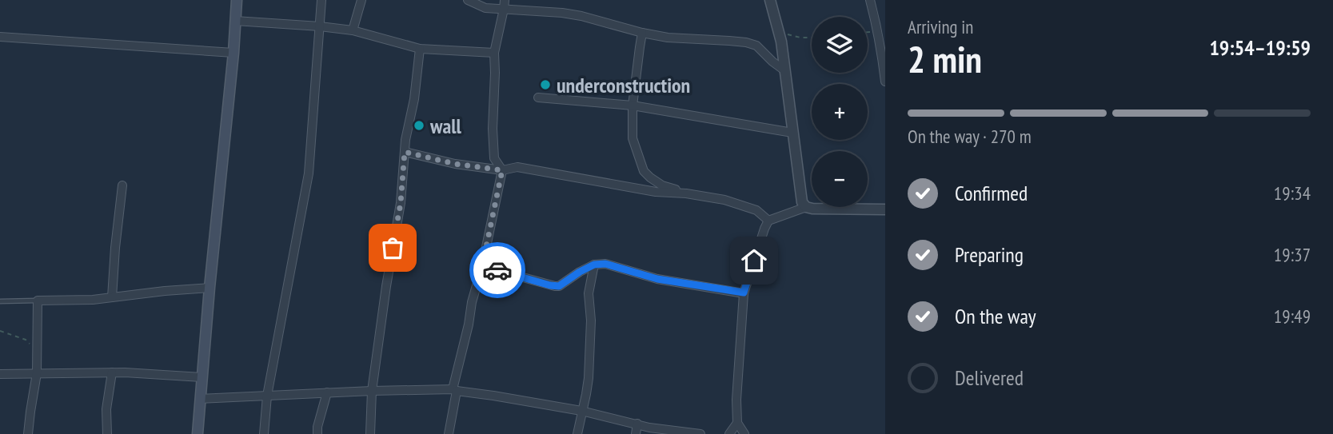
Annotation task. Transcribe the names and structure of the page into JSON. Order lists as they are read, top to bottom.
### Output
{
  "places": ["underconstruction", "wall"],
  "page": {
    "heading": ["2 min", "Arriving in", "19:54–19:59"],
    "map_buttons": ["+", "−"],
    "bar": "On the way · 270 m",
    "list": [
      ["Confirmed", "19:34"],
      ["Preparing", "19:37"],
      ["On the way", "19:49"],
      "Delivered"
    ]
  }
}
